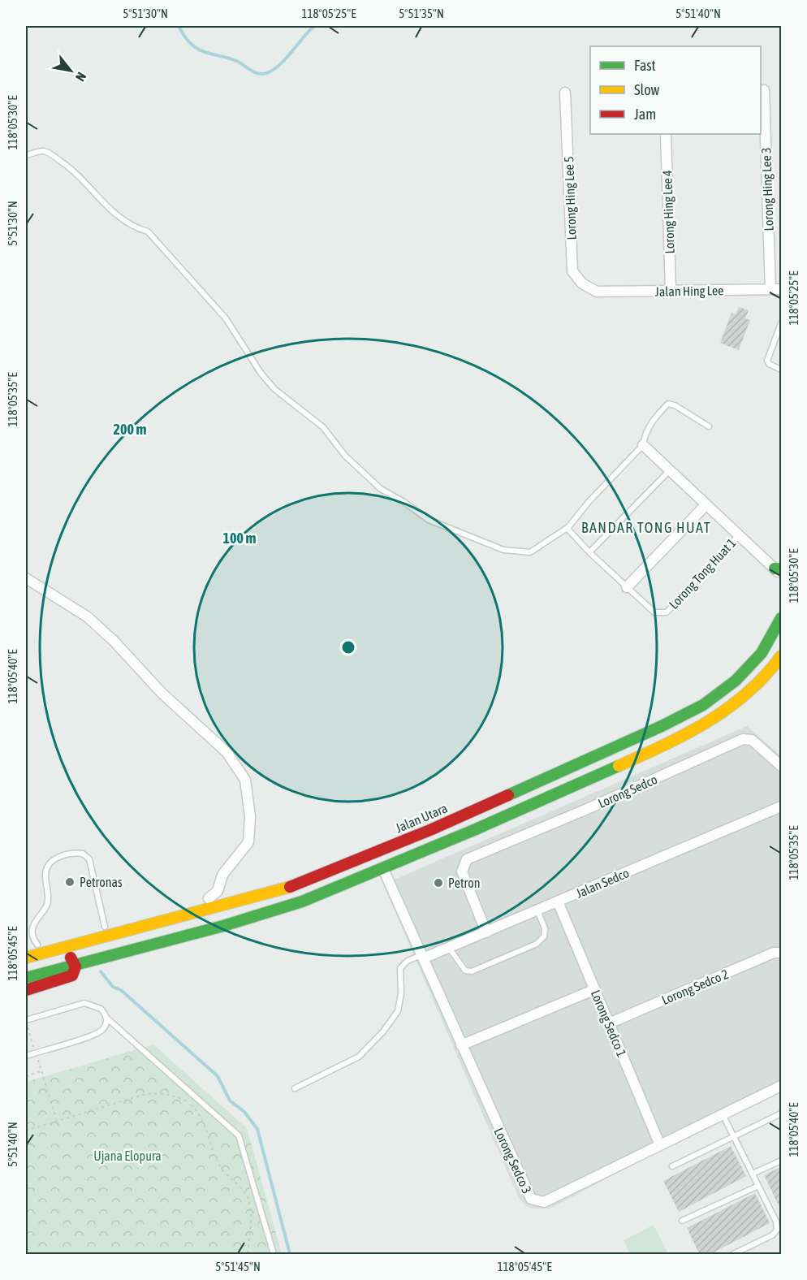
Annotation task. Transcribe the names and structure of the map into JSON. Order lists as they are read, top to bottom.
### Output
{
  "streets": {
    "highway": ["Jalan Utara"],
    "street": [
      "Lorong Hing Lee 3",
      "Lorong Hing Lee 5",
      "Lorong Hing Lee 4",
      "Jalan Hing Lee",
      "Lorong Sedco",
      "Jalan Sedco",
      "Lorong Sedco 2",
      "Lorong Sedco 1",
      "Lorong Sedco 3"
    ],
    "lane": ["Lorong Tong Huat 1"]
  },
  "crossings": [
    ["Lorong Hing Lee 3", "Jalan Hing Lee"],
    ["Lorong Hing Lee 5", "Jalan Hing Lee"],
    ["Lorong Hing Lee 4", "Jalan Hing Lee"],
    ["Lorong Sedco", "Jalan Sedco"],
    ["Jalan Sedco", "Lorong Sedco 1"],
    ["Jalan Sedco", "Lorong Sedco 3"],
    ["Lorong Sedco 2", "Lorong Sedco 1"],
    ["Lorong Sedco 1", "Lorong Sedco 3"]
  ],
  "districts": ["BANDAR TONG HUAT"],
  "parks": ["Ujana Elopura"],
  "places": ["Petronas", "Petron"],
  "legend": ["Fast", "Slow", "Jam"],
  "north": "bottom right",
  "coordinates": [
    "5°51'30\"N",
    "118°05'25\"E",
    "5°51'35\"N",
    "5°51'40\"N",
    "118°05'30\"E",
    "118°05'35\"E",
    "118°05'40\"E",
    "118°05'45\"E",
    "5°51'45\"N"
  ],
  "rings": ["200 m", "100 m"]
}
